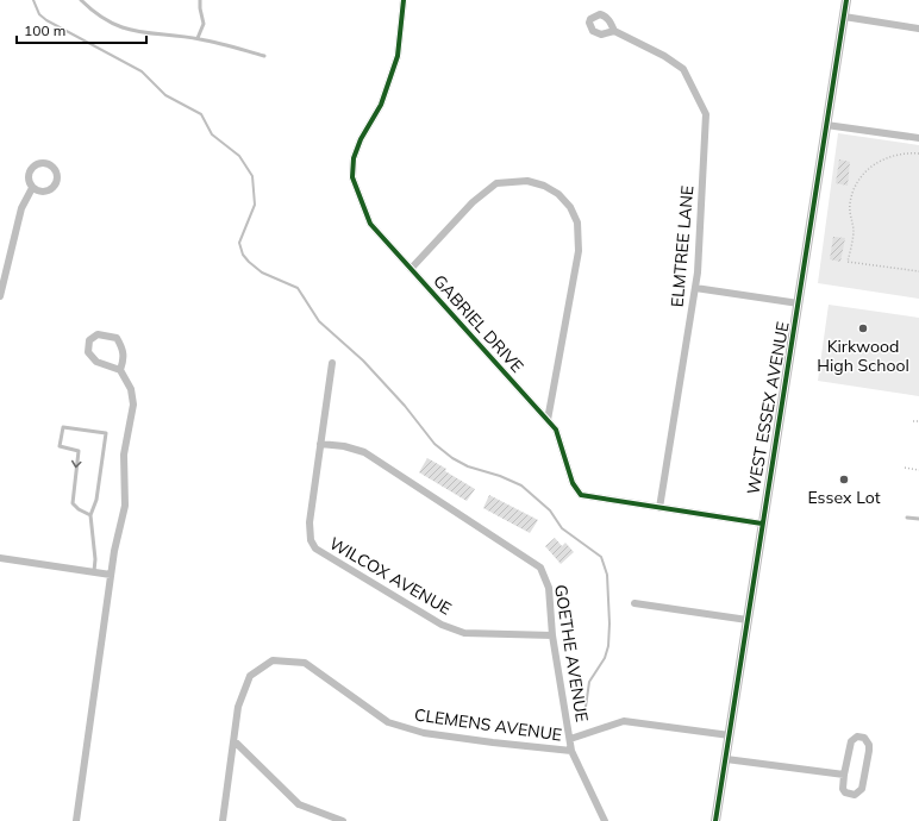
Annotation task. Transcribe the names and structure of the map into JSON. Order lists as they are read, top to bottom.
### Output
{
  "streets": {
    "street": [
      "ELMTREE LANE",
      "GABRIEL DRIVE",
      "WEST ESSEX AVENUE",
      "WILCOX AVENUE",
      "GOETHE AVENUE",
      "CLEMENS AVENUE"
    ]
  },
  "crossings": [
    ["ELMTREE LANE", "GABRIEL DRIVE"],
    ["GABRIEL DRIVE", "WEST ESSEX AVENUE"],
    ["WEST ESSEX AVENUE", "CLEMENS AVENUE"],
    ["WILCOX AVENUE", "GOETHE AVENUE"],
    ["GOETHE AVENUE", "CLEMENS AVENUE"]
  ],
  "places": ["Kirkwood High School", "Essex Lot"],
  "scale_bar": "100 m"
}
